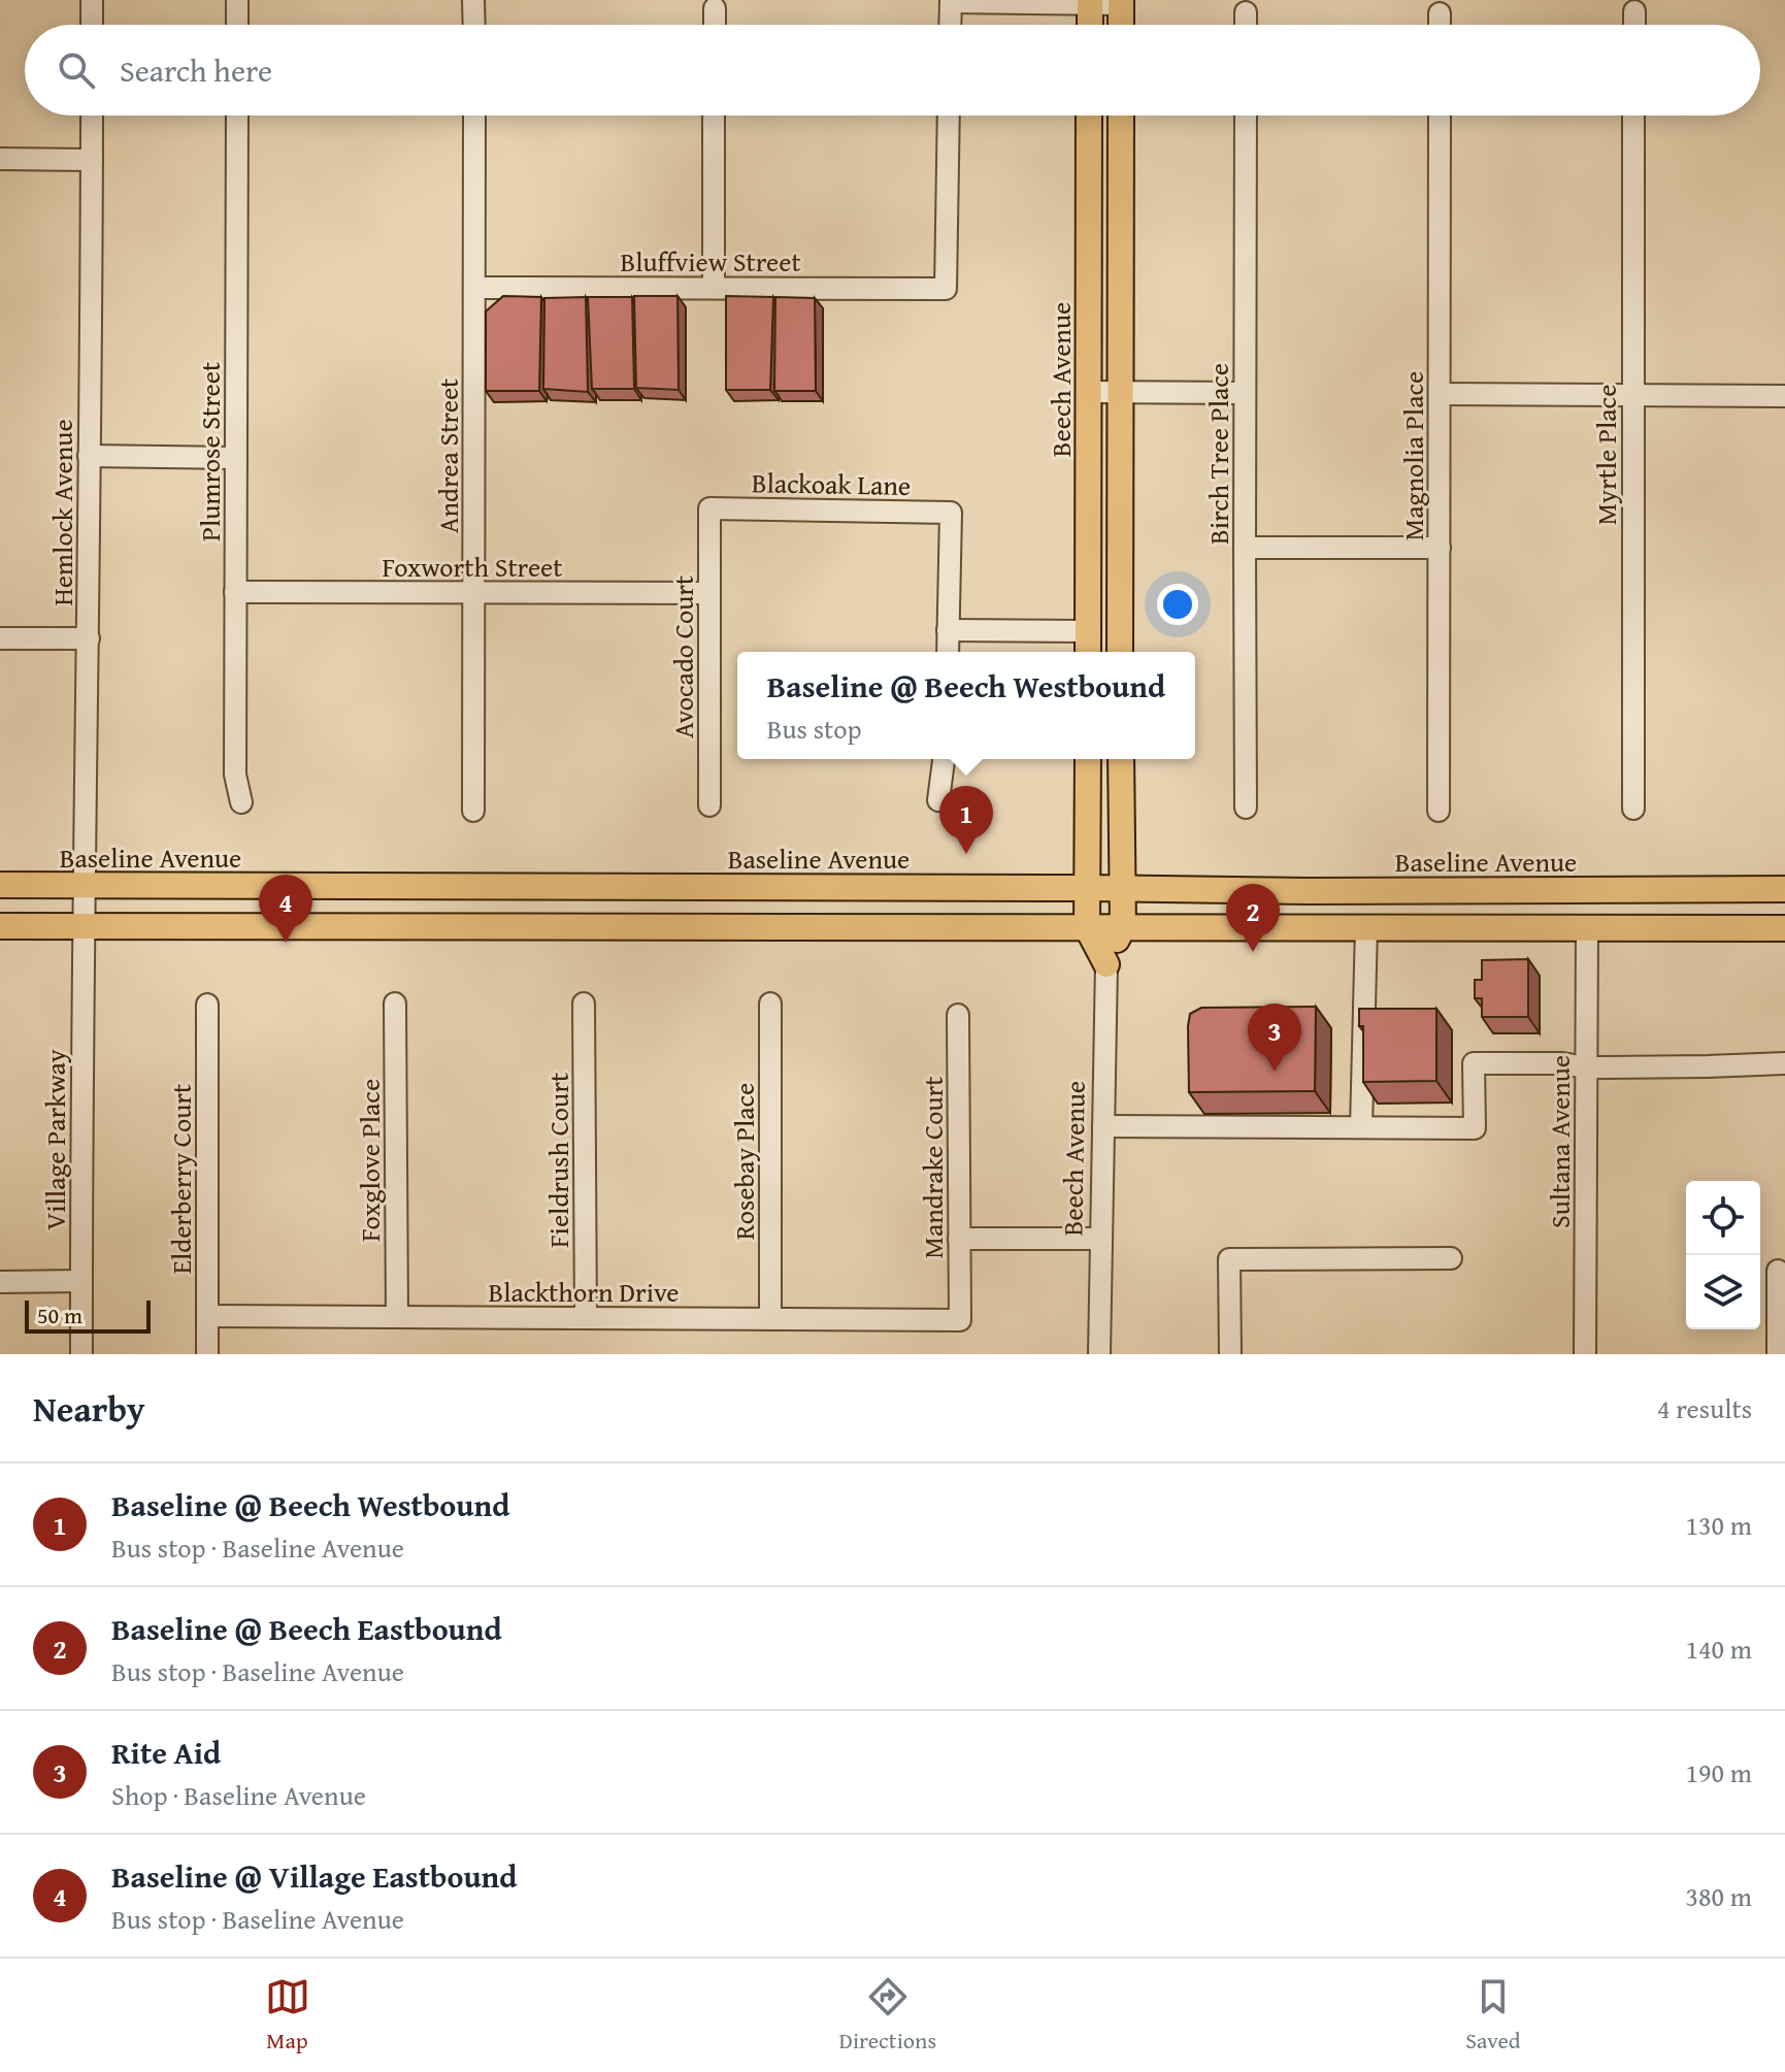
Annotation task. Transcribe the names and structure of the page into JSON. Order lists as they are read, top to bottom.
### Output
{
  "streets": {
    "main road": ["Beech Avenue", "Baseline Avenue"],
    "street": [
      "Bluffview Street",
      "Plumrose Street",
      "Birch Tree Place",
      "Myrtle Place",
      "Andrea Street",
      "Magnolia Place",
      "Blackoak Lane",
      "Hemlock Avenue",
      "Foxworth Street",
      "Avocado Court",
      "Village Parkway",
      "Sultana Avenue",
      "Foxglove Place",
      "Fieldrush Court",
      "Rosebay Place",
      "Mandrake Court",
      "Elderberry Court",
      "Blackthorn Drive"
    ]
  },
  "crossings": [
    ["Bluffview Street", "Andrea Street"],
    ["Beech Avenue", "Baseline Avenue"],
    ["Plumrose Street", "Foxworth Street"],
    ["Andrea Street", "Foxworth Street"],
    ["Blackoak Lane", "Avocado Court"],
    ["Hemlock Avenue", "Baseline Avenue"],
    ["Hemlock Avenue", "Village Parkway"],
    ["Foxworth Street", "Avocado Court"],
    ["Foxglove Place", "Blackthorn Drive"],
    ["Fieldrush Court", "Blackthorn Drive"],
    ["Rosebay Place", "Blackthorn Drive"],
    ["Mandrake Court", "Blackthorn Drive"],
    ["Elderberry Court", "Blackthorn Drive"]
  ],
  "scale_bar": "50 m",
  "page": {
    "search": "Search here",
    "popup": ["Baseline @ Beech Westbound", "Bus stop"],
    "pins": [
      "1",
      "4",
      "2",
      "3"
    ],
    "scale": "50 m",
    "heading": ["Nearby", "4 results"],
    "list": [
      {
        "mark": "1",
        "name": "Baseline @ Beech Westbound",
        "note": "Bus stop · Baseline Avenue",
        "value": "130 m"
      },
      {
        "mark": "2",
        "name": "Baseline @ Beech Eastbound",
        "note": "Bus stop · Baseline Avenue",
        "value": "140 m"
      },
      {
        "mark": "3",
        "name": "Rite Aid",
        "note": "Shop · Baseline Avenue",
        "value": "190 m"
      },
      {
        "mark": "4",
        "name": "Baseline @ Village Eastbound",
        "note": "Bus stop · Baseline Avenue",
        "value": "380 m"
      }
    ],
    "nav": ["Map", "Directions", "Saved"]
  }
}
